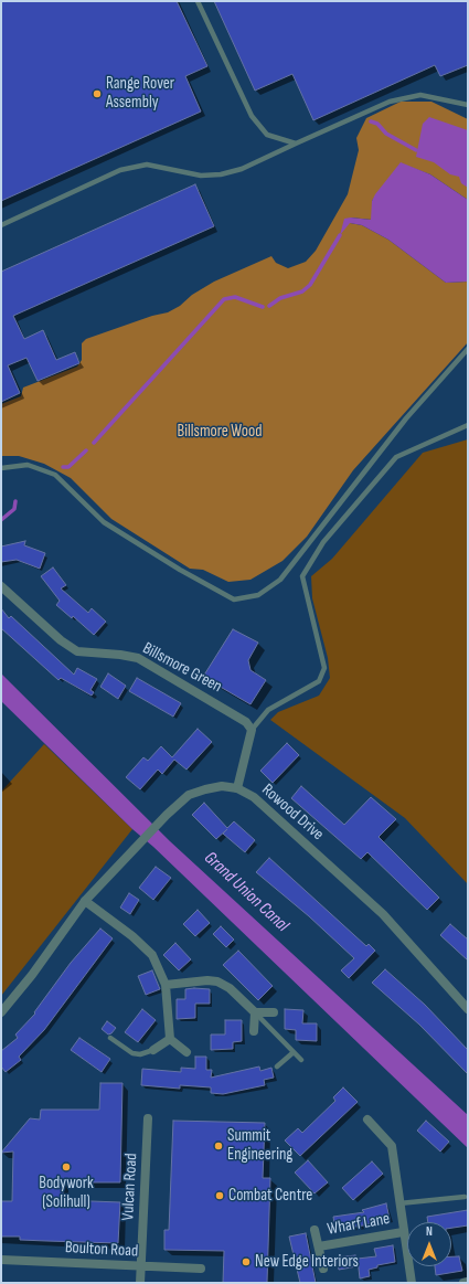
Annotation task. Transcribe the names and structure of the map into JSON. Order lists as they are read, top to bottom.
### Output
{
  "streets": {
    "street": [
      "Billsmore Green",
      "Rowood Drive",
      "Vulcan Road",
      "Wharf Lane",
      "Boulton Road"
    ]
  },
  "crossings": [
    ["Vulcan Road", "Boulton Road"]
  ],
  "water": ["Grand Union Canal"],
  "parks": ["Billsmore Wood"],
  "places": [
    "Range Rover Assembly",
    "Summit Engineering",
    "Bodywork (Solihull)",
    "Combat Centre",
    "New Edge Interiors"
  ],
  "north": "top"
}
